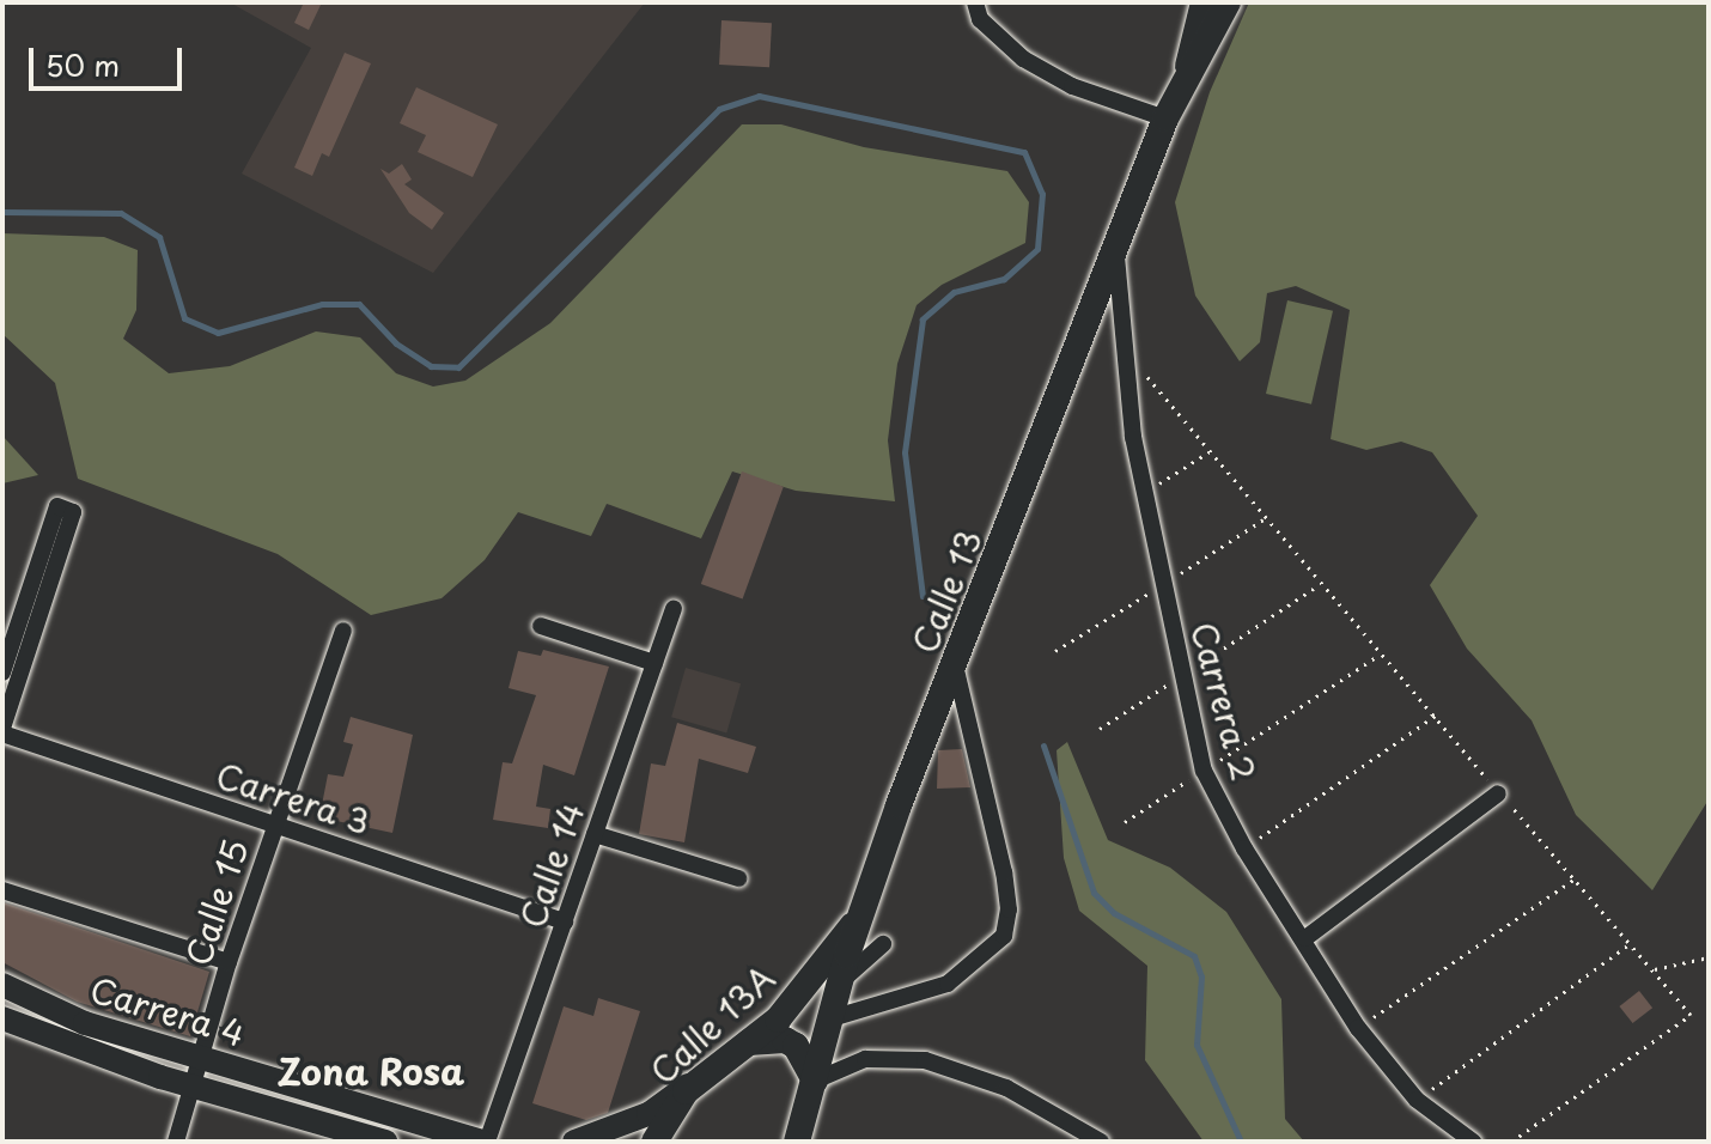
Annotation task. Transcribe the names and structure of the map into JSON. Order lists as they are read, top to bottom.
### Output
{
  "streets": {
    "main road": ["Calle 13", "Carrera 4", "Calle 13A"],
    "street": [
      "Carrera 2",
      "Carrera 3",
      "Calle 14",
      "Calle 15"
    ]
  },
  "crossings": [
    ["Calle 13", "Carrera 2"],
    ["Calle 13", "Calle 13A"],
    ["Carrera 3", "Calle 14"],
    ["Carrera 3", "Calle 15"],
    ["Calle 14", "Carrera 4"],
    ["Calle 15", "Carrera 4"]
  ],
  "districts": ["Zona Rosa"],
  "scale_bar": "50 m"
}
